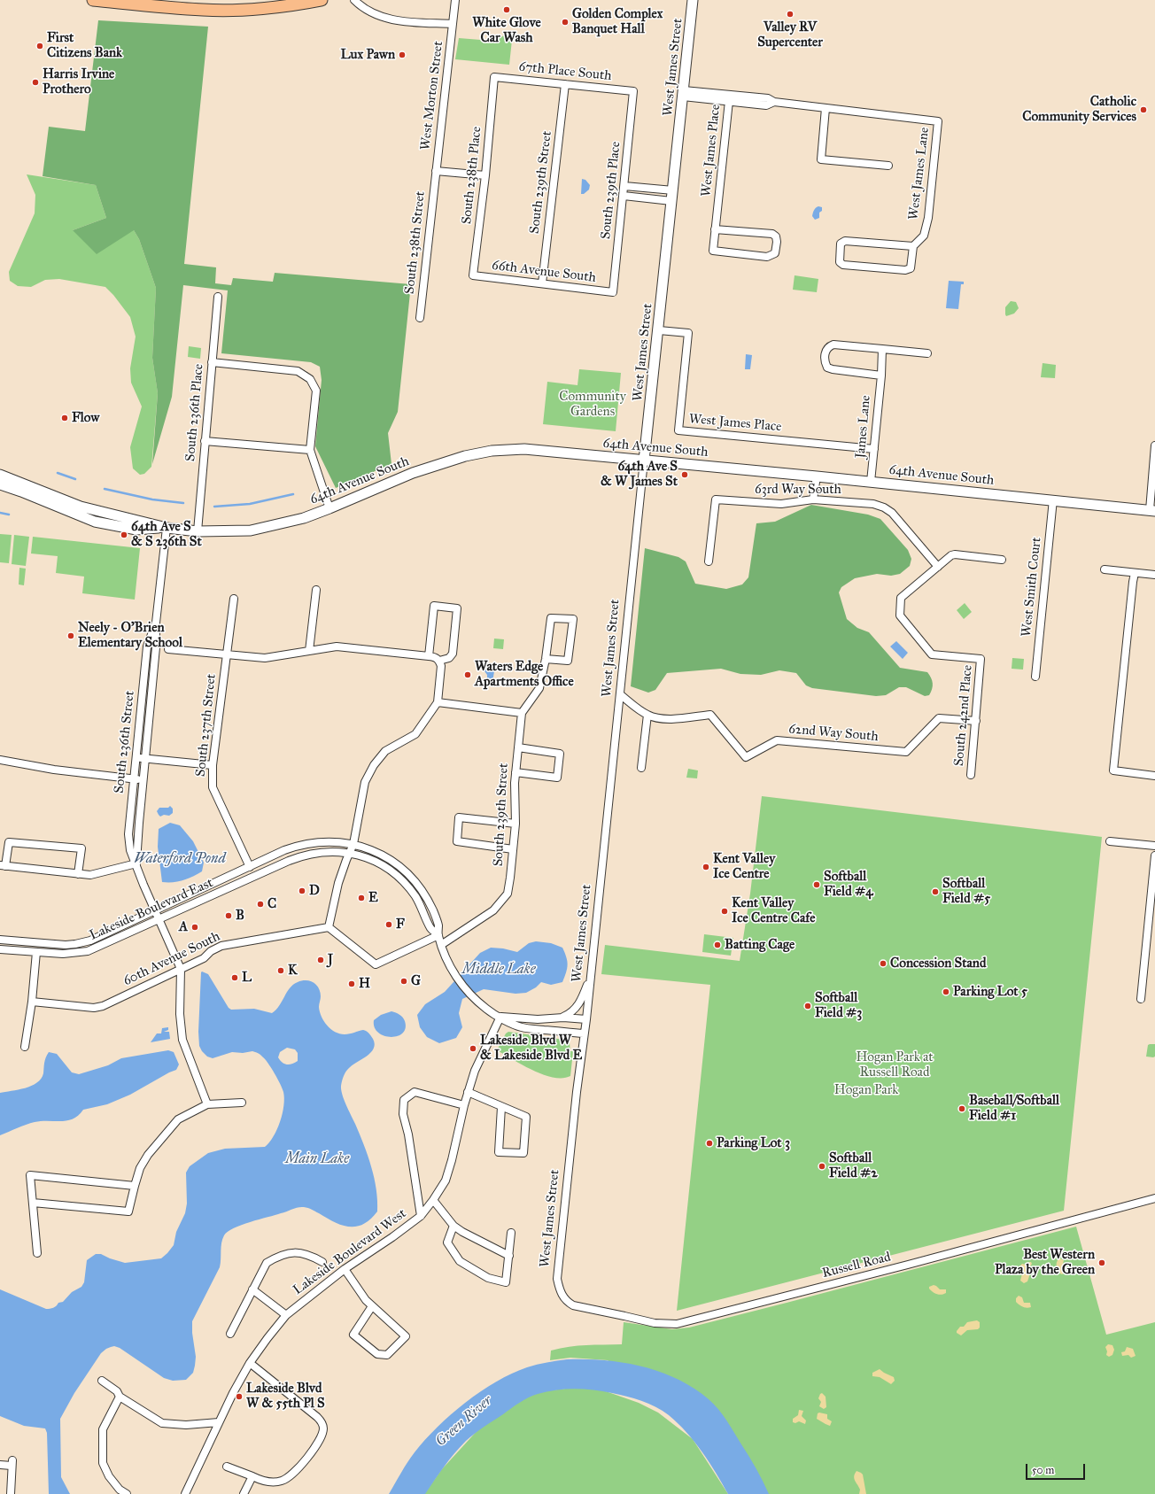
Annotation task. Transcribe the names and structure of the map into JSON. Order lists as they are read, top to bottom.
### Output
{
  "streets": {
    "street": [
      "West James Street",
      "67th Place South",
      "West Morton Street",
      "West James Place",
      "West James Lane",
      "South 238th Place",
      "South 239th Street",
      "South 239th Place",
      "South 238th Street",
      "66th Avenue South",
      "South 236th Place",
      "James Lane",
      "64th Avenue South",
      "63rd Way South",
      "West Smith Court",
      "South 242nd Place",
      "South 237th Street",
      "62nd Way South",
      "South 236th Street",
      "Lakeside Boulevard East",
      "60th Avenue South",
      "Lakeside Boulevard West",
      "Russell Road"
    ]
  },
  "crossings": [
    ["West James Street", "West James Place"],
    ["West James Street", "64th Avenue South"],
    ["West James Street", "62nd Way South"],
    ["West James Street", "Lakeside Boulevard East"],
    ["West James Street", "Russell Road"],
    ["67th Place South", "South 238th Place"],
    ["67th Place South", "South 239th Street"],
    ["67th Place South", "South 239th Place"],
    ["West Morton Street", "South 238th Street"],
    ["West James Place", "James Lane"],
    ["South 238th Place", "66th Avenue South"],
    ["South 239th Street", "66th Avenue South"],
    ["South 239th Street", "Lakeside Boulevard East"],
    ["South 239th Place", "66th Avenue South"],
    ["South 236th Place", "64th Avenue South"],
    ["James Lane", "64th Avenue South"],
    ["64th Avenue South", "West Smith Court"],
    ["64th Avenue South", "South 236th Street"],
    ["63rd Way South", "South 242nd Place"],
    ["South 242nd Place", "62nd Way South"],
    ["South 237th Street", "Lakeside Boulevard East"],
    ["South 236th Street", "Lakeside Boulevard East"],
    ["South 236th Street", "60th Avenue South"],
    ["Lakeside Boulevard East", "Lakeside Boulevard West"]
  ],
  "water": [
    "Waterford Pond",
    "Middle Lake",
    "Main Lake",
    "Green River"
  ],
  "parks": ["Community Gardens", "Hogan Park at Russell Road", "Hogan Park"],
  "places": [
    "White Glove Car Wash",
    "Valley RV Supercenter",
    "Golden Complex Banquet Hall",
    "First Citizens Bank",
    "Lux Pawn",
    "Harris Irvine Prothero",
    "Catholic Community Services",
    "Flow",
    "64th Ave S & W James St",
    "64th Ave S & S 236th St",
    "Neely - O'Brien Elementary School",
    "Waters Edge Apartments Office",
    "Kent Valley Ice Centre",
    "Softball Field #4",
    "D",
    "Softball Field #5",
    "E",
    "C",
    "Kent Valley Ice Centre Cafe",
    "B",
    "F",
    "A",
    "Batting Cage",
    "J",
    "Concession Stand",
    "K",
    "L",
    "G",
    "H",
    "Parking Lot 5",
    "Softball Field #3",
    "Lakeside Blvd W & Lakeside Blvd E",
    "Baseball/Softball Field #1",
    "Parking Lot 3",
    "Softball Field #2",
    "Best Western Plaza by the Green",
    "Lakeside Blvd W & 55th Pl S"
  ],
  "scale_bar": "50 m"
}
